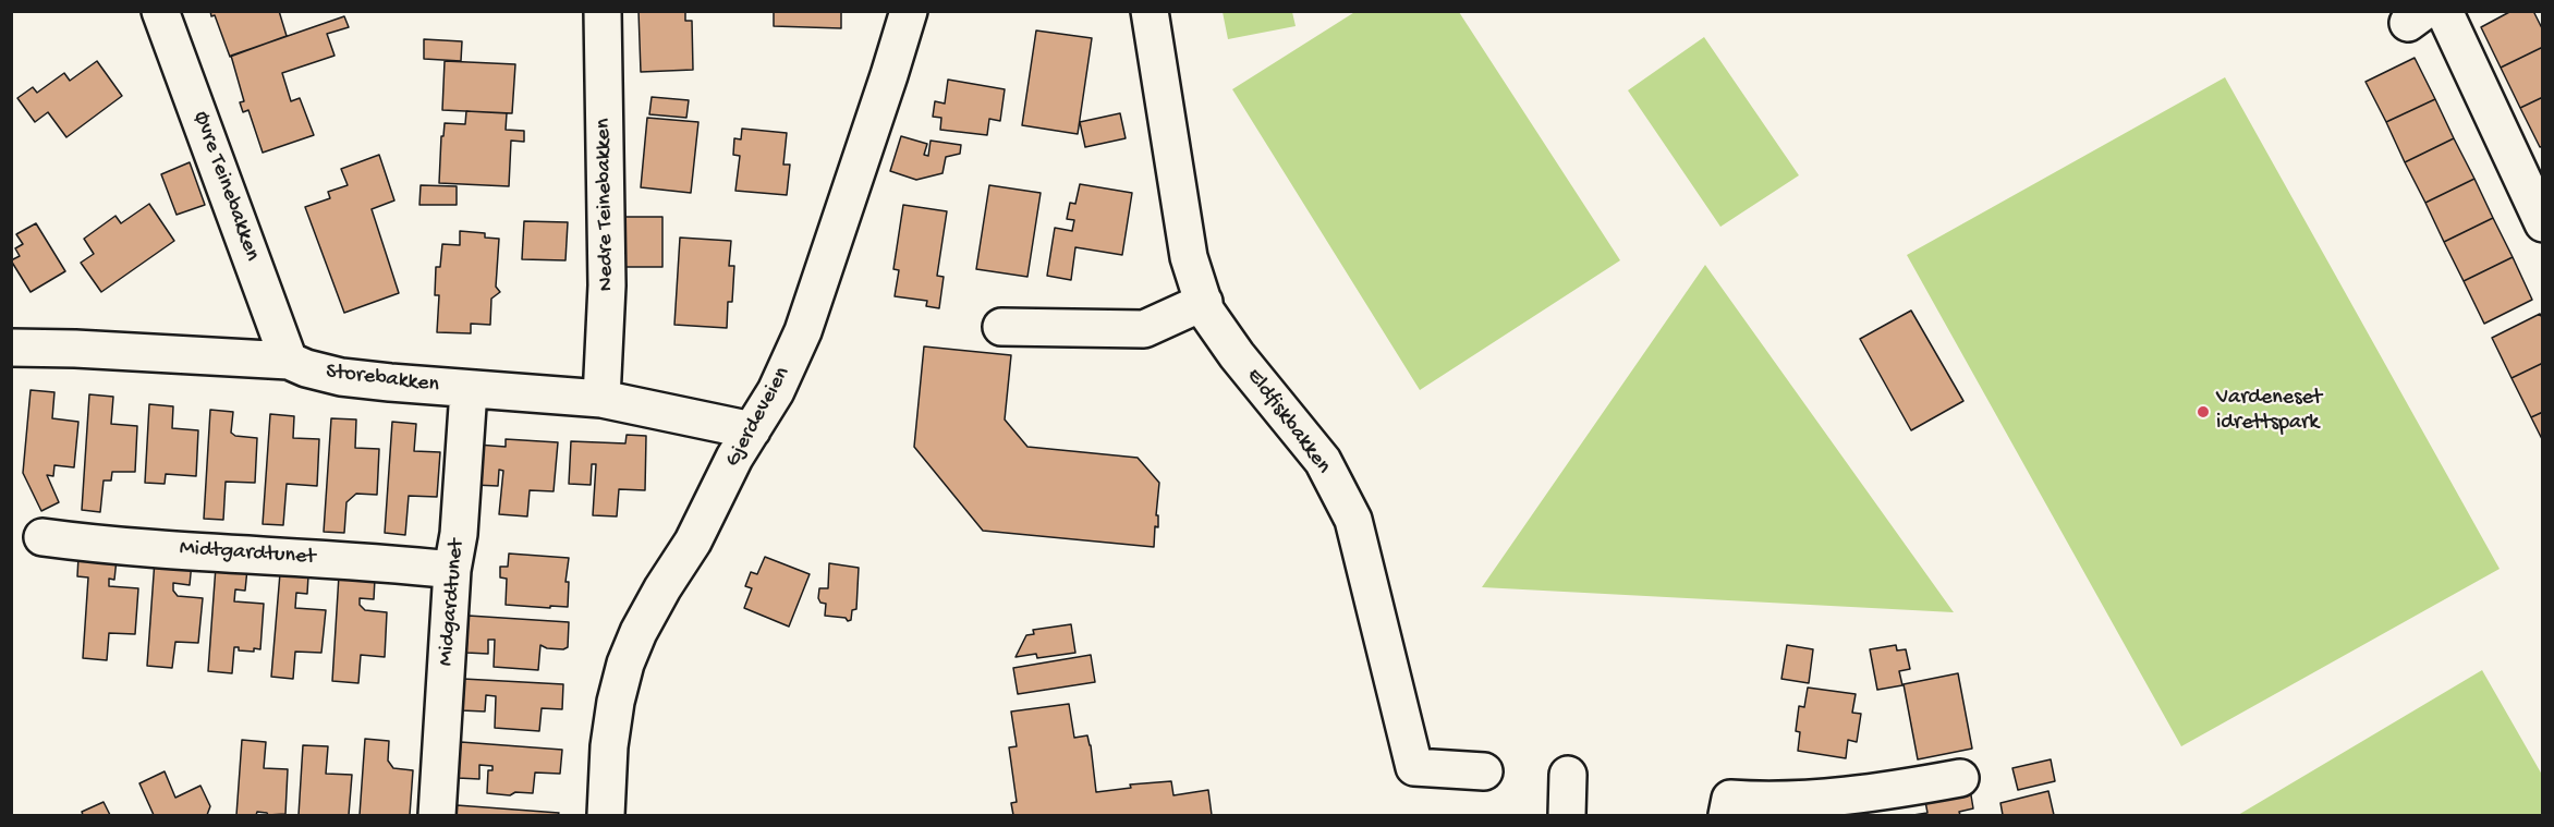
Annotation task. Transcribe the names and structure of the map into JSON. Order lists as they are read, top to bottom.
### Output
{
  "streets": {
    "street": [
      "Øvre Teinebakken",
      "Nedre Teinebakken",
      "Storebakken",
      "Gjerdeveien",
      "Eldfiskbakken",
      "Midtgardtunet",
      "Midgardtunet"
    ]
  },
  "crossings": [
    ["Øvre Teinebakken", "Storebakken"],
    ["Nedre Teinebakken", "Storebakken"],
    ["Storebakken", "Gjerdeveien"],
    ["Storebakken", "Midgardtunet"],
    ["Midtgardtunet", "Midgardtunet"]
  ],
  "places": ["Vardeneset idrettspark"]
}
